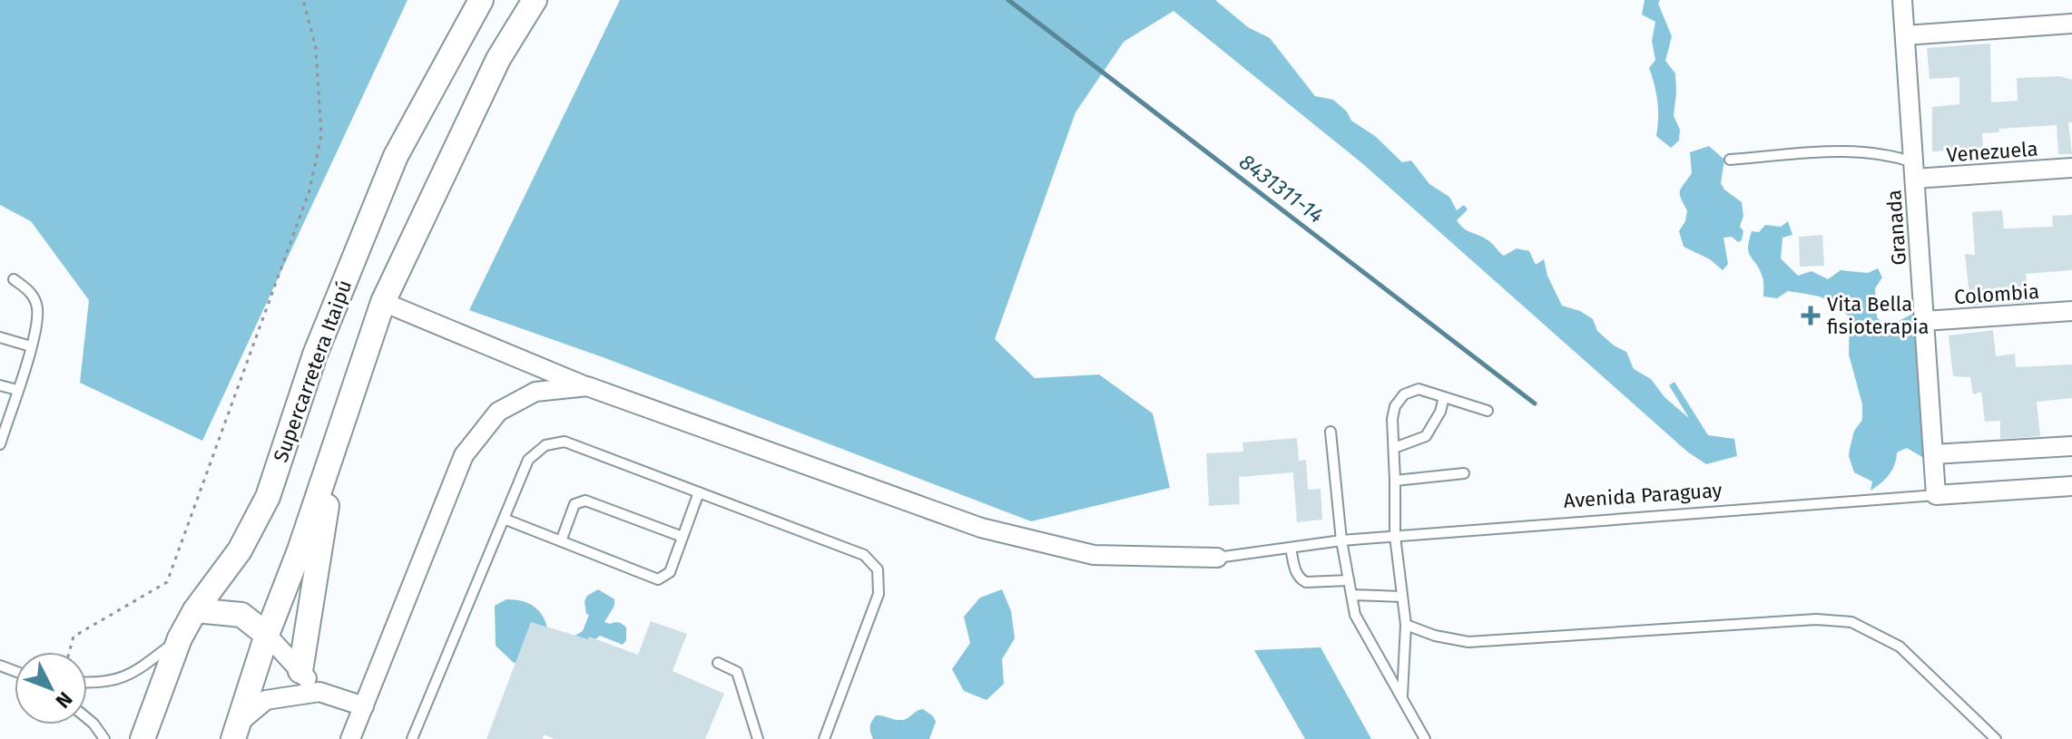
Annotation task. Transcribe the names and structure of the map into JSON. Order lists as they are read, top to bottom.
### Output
{
  "streets": {
    "street": [
      "Venezuela",
      "Granada",
      "Colombia",
      "Supercarretera Itaipú",
      "Avenida Paraguay"
    ]
  },
  "crossings": [
    ["Venezuela", "Granada"],
    ["Granada", "Colombia"],
    ["Granada", "Avenida Paraguay"]
  ],
  "water": ["8431311-14"],
  "places": {
    "health": ["Vita Bella fisioterapia"]
  },
  "north": "bottom right"
}
